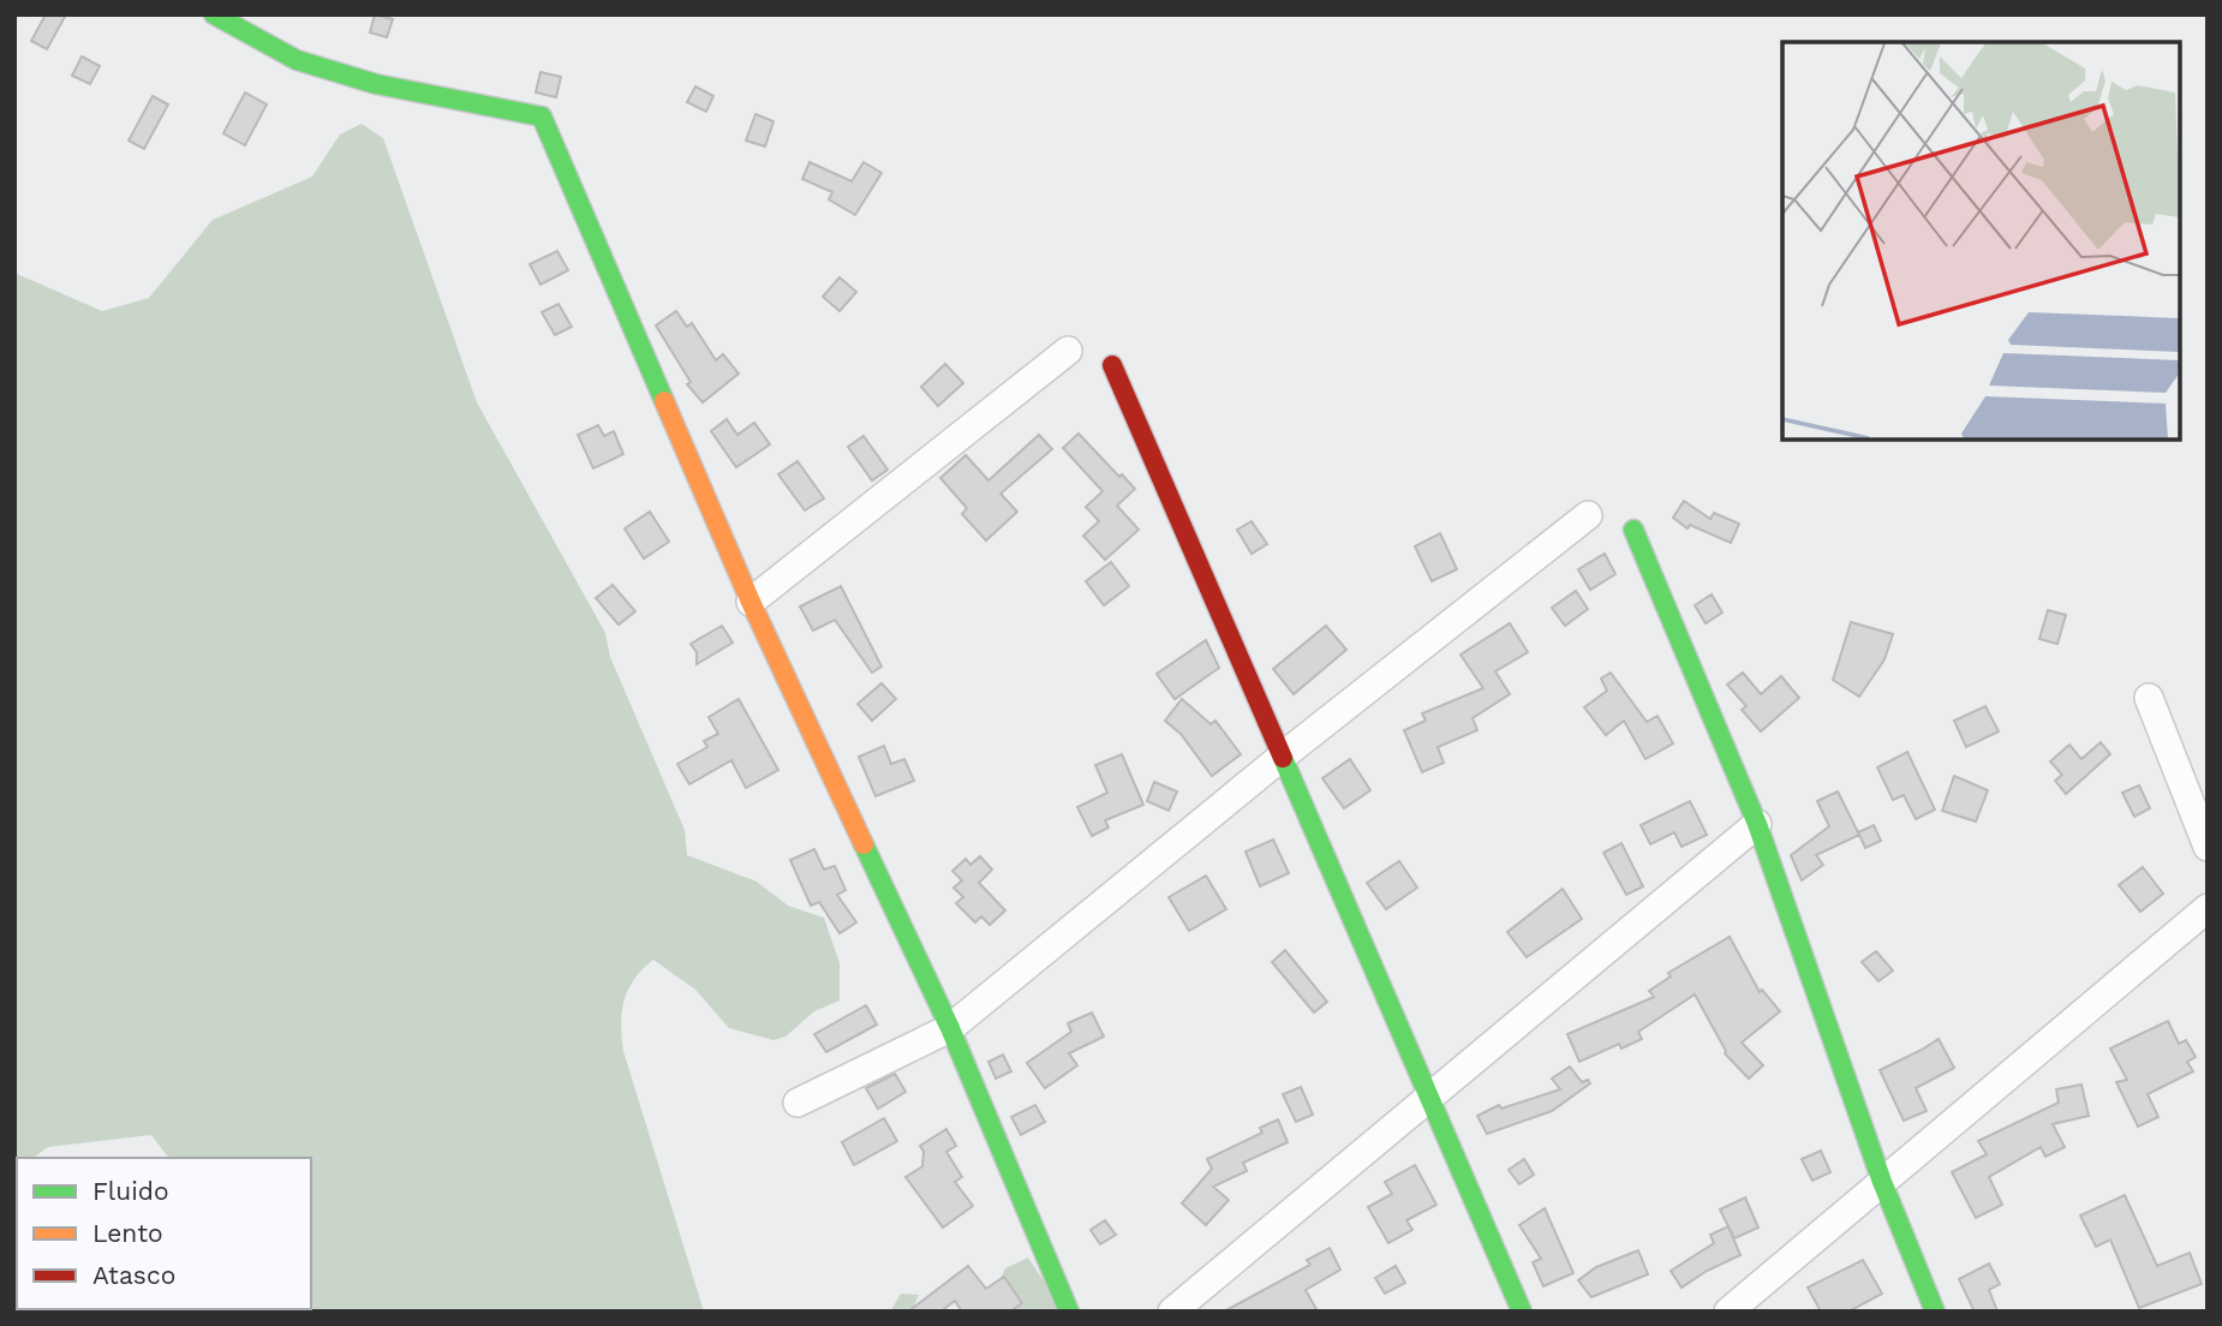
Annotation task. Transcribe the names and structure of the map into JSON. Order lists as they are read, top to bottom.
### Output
{
  "legend": ["Fluido", "Lento", "Atasco"]
}
